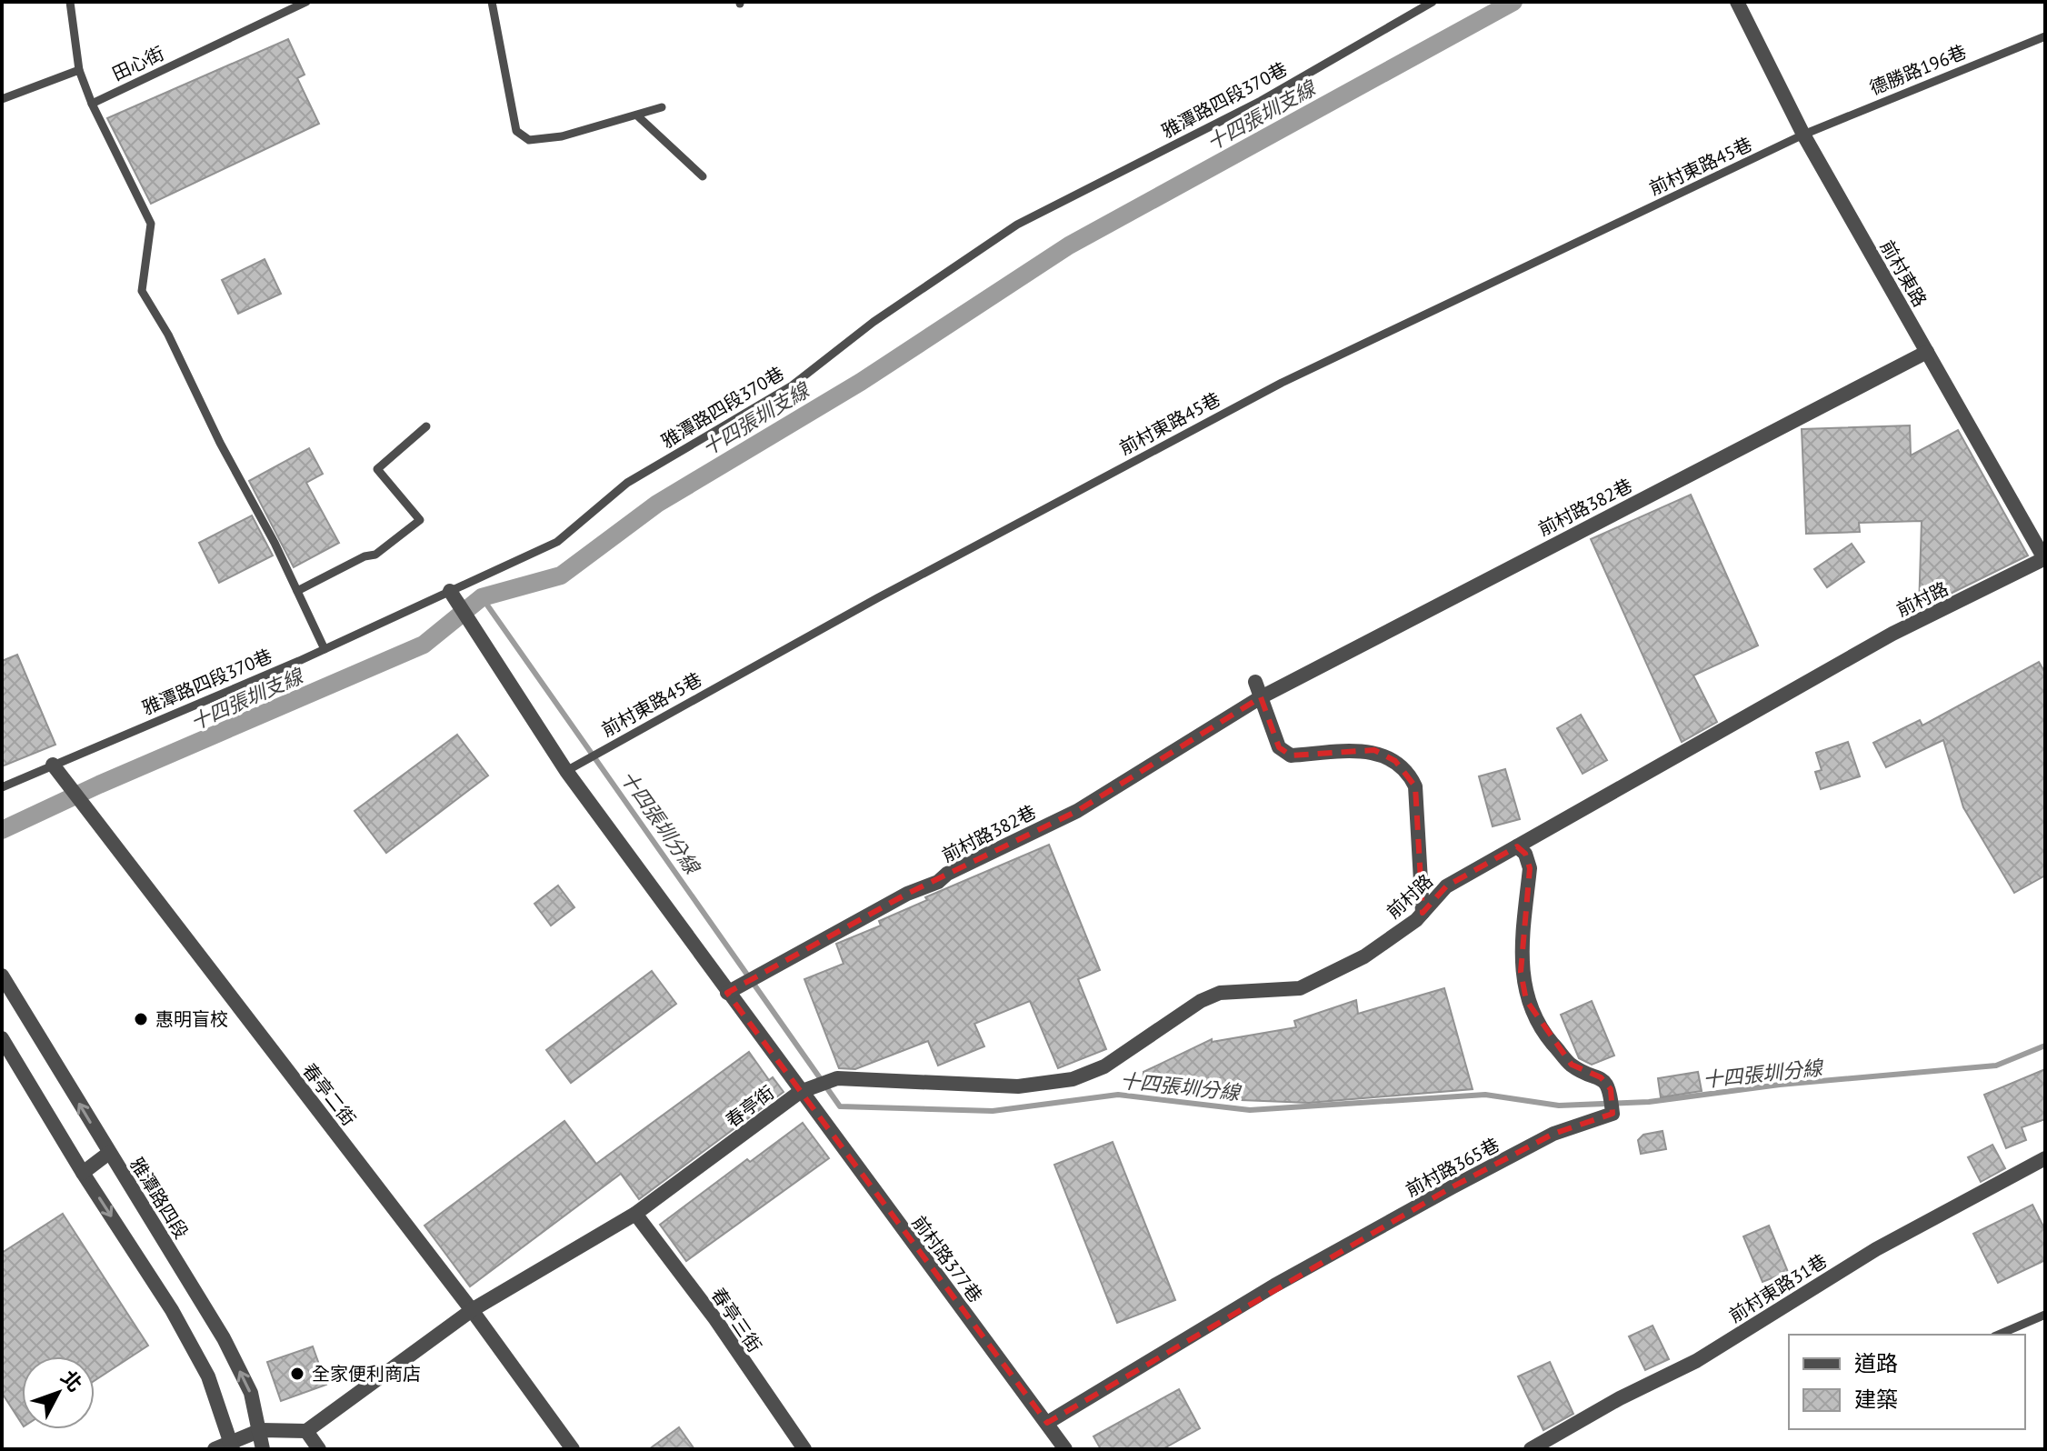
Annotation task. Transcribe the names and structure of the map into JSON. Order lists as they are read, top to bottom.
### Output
{
  "streets": {
    "street": [
      "前村東路",
      "前村路382巷",
      "前村路",
      "春亭二街",
      "春亭街",
      "前村路365巷",
      "雅潭路四段",
      "前村路377巷",
      "前村東路31巷",
      "春亭三街"
    ],
    "lane": [
      "田心街",
      "德勝路196巷",
      "雅潭路四段370巷",
      "前村東路45巷"
    ]
  },
  "crossings": [
    ["德勝路196巷", "前村東路45巷"],
    ["德勝路196巷", "前村東路"],
    ["雅潭路四段370巷", "春亭二街"],
    ["雅潭路四段370巷", "春亭街"],
    ["前村東路45巷", "前村東路"],
    ["前村東路45巷", "春亭街"],
    ["前村東路", "前村路382巷"],
    ["前村東路", "前村路"],
    ["前村路382巷", "春亭街"],
    ["前村路", "春亭街"],
    ["前村路", "前村路365巷"],
    ["前村路", "前村路377巷"],
    ["春亭二街", "春亭街"],
    ["春亭街", "前村路377巷"],
    ["春亭街", "春亭三街"],
    ["前村路365巷", "前村路377巷"]
  ],
  "water": ["十四張圳支線", "十四張圳分線"],
  "places": ["惠明盲校", "全家便利商店"],
  "legend": ["道路", "建築"],
  "north": "top right"
}
